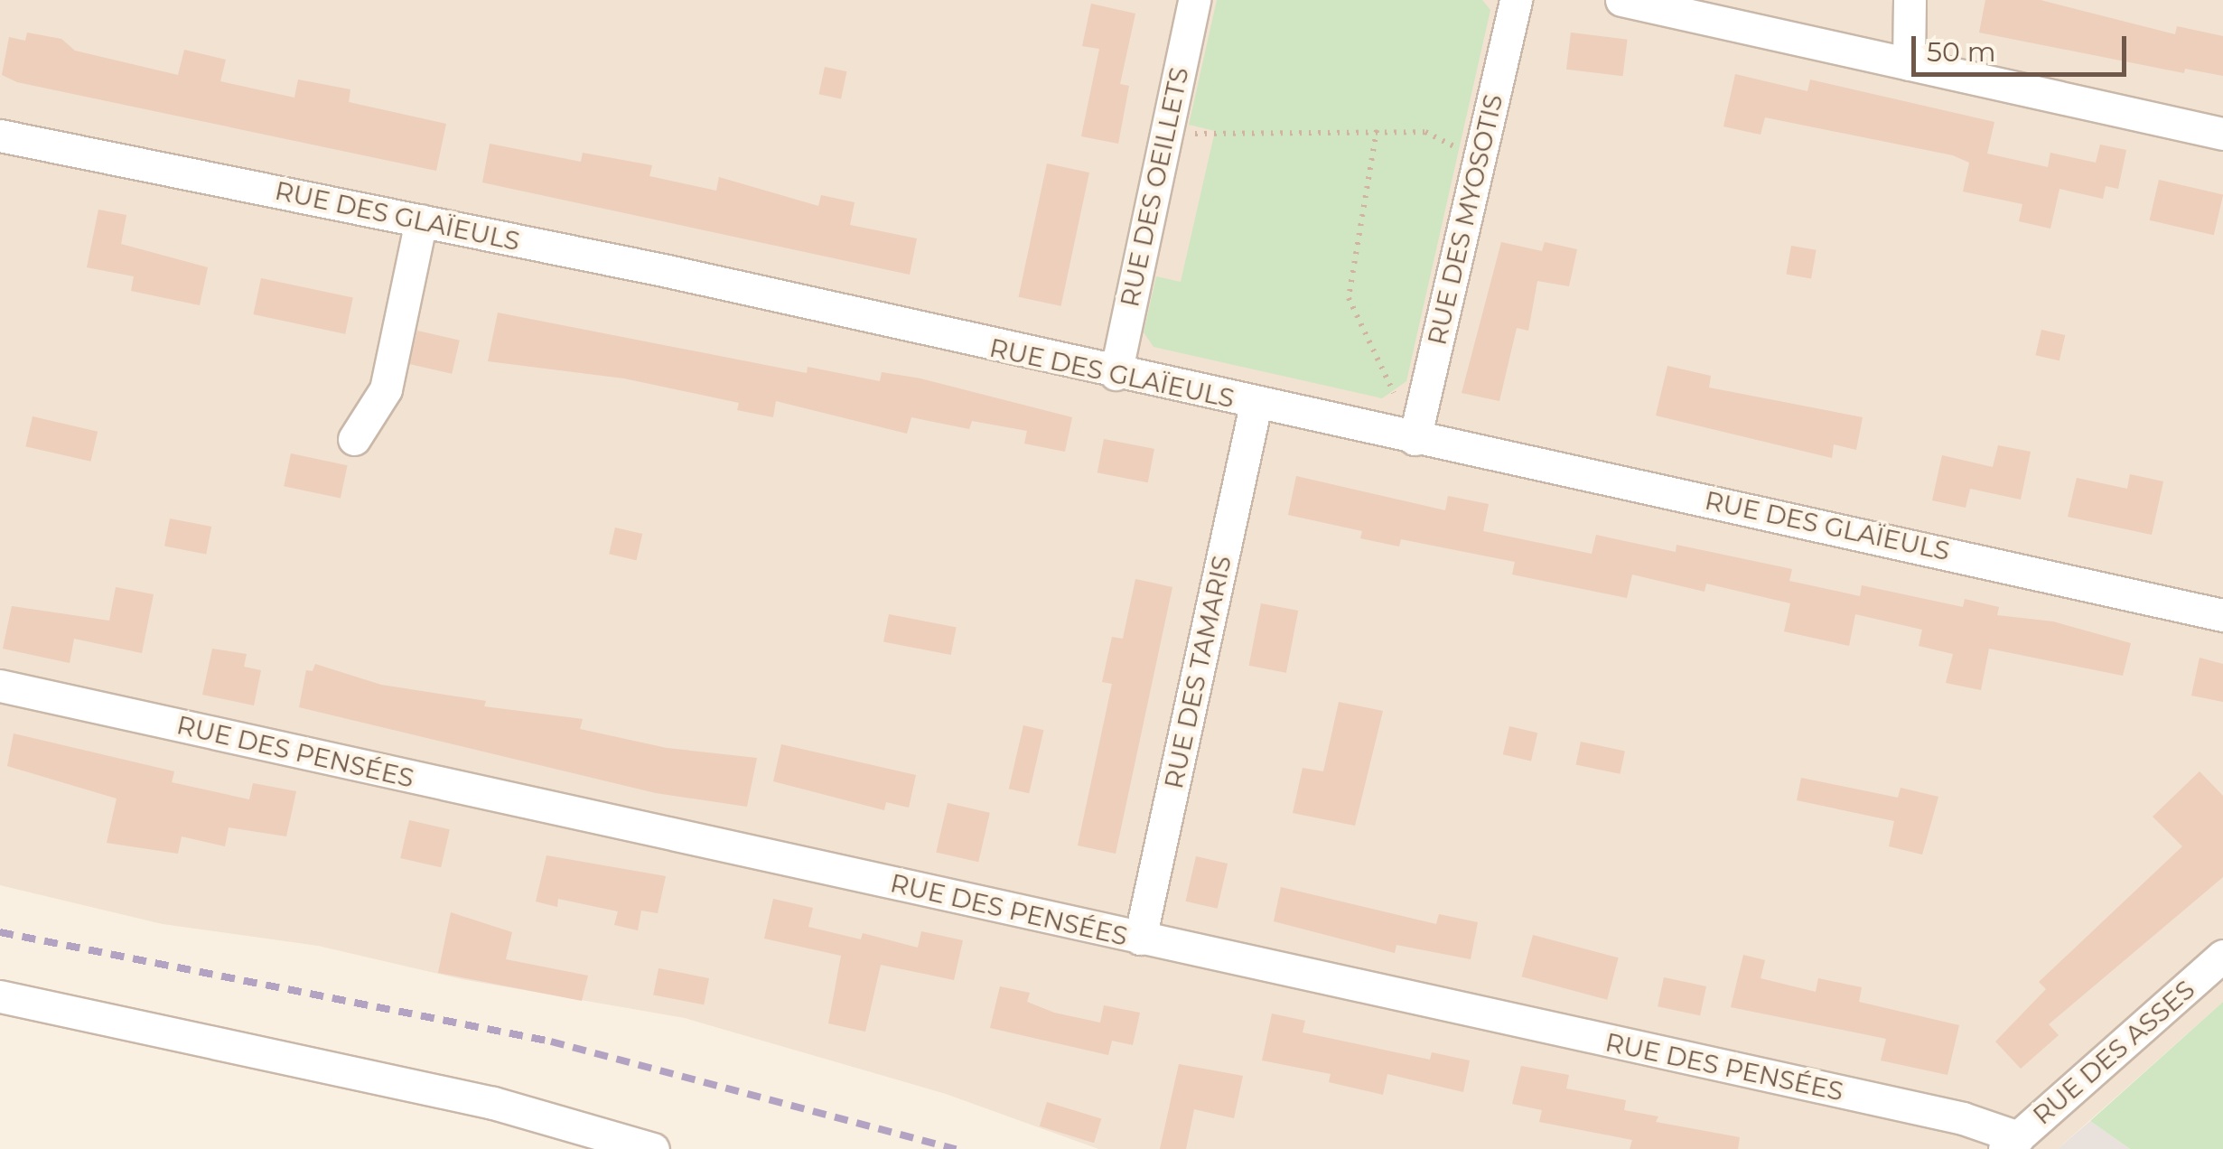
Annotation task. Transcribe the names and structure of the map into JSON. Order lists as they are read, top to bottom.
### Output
{
  "streets": {
    "street": [
      "RUE DES OEILLETS",
      "RUE DES GLAÏEULS",
      "RUE DES MYOSOTIS",
      "RUE DES TAMARIS",
      "RUE DES PENSÉES",
      "RUE DES ASSES"
    ]
  },
  "crossings": [
    ["RUE DES OEILLETS", "RUE DES GLAÏEULS"],
    ["RUE DES GLAÏEULS", "RUE DES MYOSOTIS"],
    ["RUE DES GLAÏEULS", "RUE DES TAMARIS"],
    ["RUE DES TAMARIS", "RUE DES PENSÉES"],
    ["RUE DES PENSÉES", "RUE DES ASSES"]
  ],
  "scale_bar": "50 m"
}
